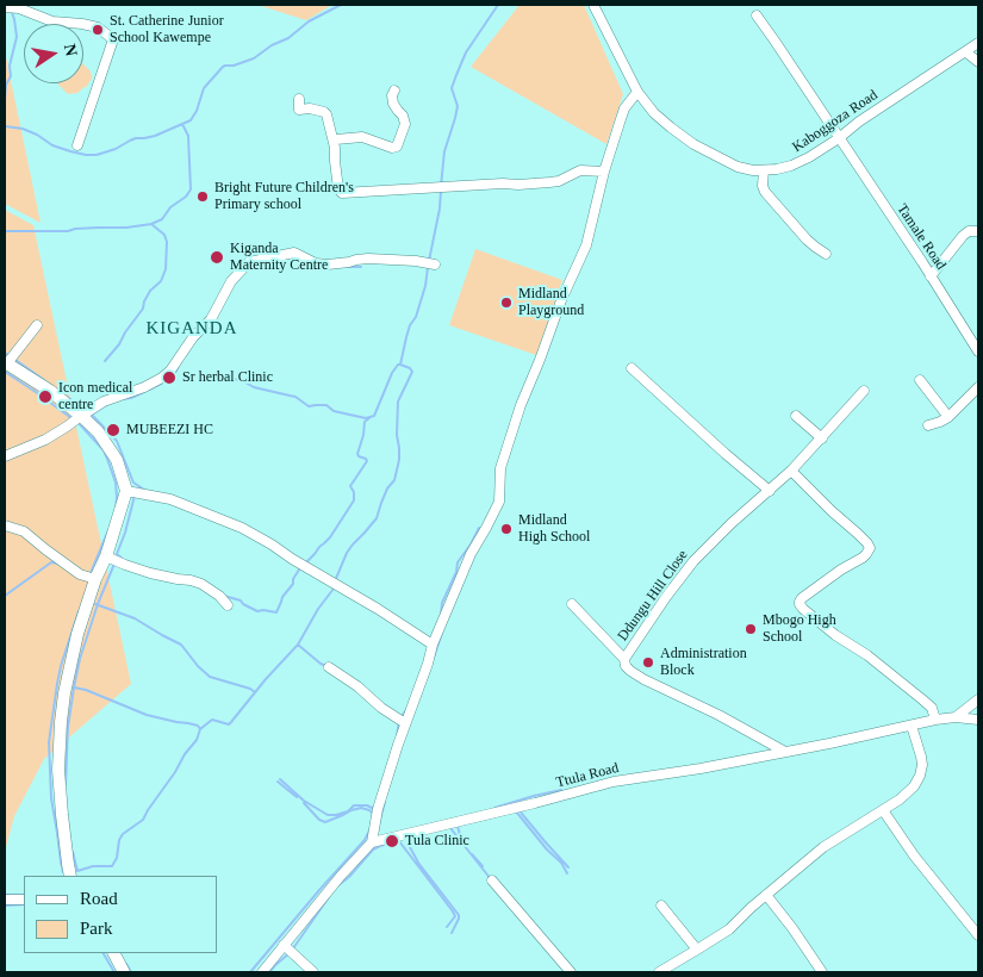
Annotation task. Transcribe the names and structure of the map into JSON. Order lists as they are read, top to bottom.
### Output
{
  "streets": {
    "street": [
      "Kaboggoza Road",
      "Tamale Road",
      "Ddungu Hill Close",
      "Ttula Road"
    ]
  },
  "crossings": [
    ["Kaboggoza Road", "Tamale Road"],
    ["Ddungu Hill Close", "Ttula Road"]
  ],
  "districts": ["KIGANDA"],
  "places": [
    "St. Catherine Junior School Kawempe",
    "Bright Future Children's Primary school",
    "Kiganda Maternity Centre",
    "Midland Playground",
    "Sr herbal Clinic",
    "Icon medical centre",
    "MUBEEZI HC",
    "Midland High School",
    "Mbogo High School",
    "Administration Block",
    "Tula Clinic"
  ],
  "legend": ["Road", "Park"],
  "north": "right"
}
